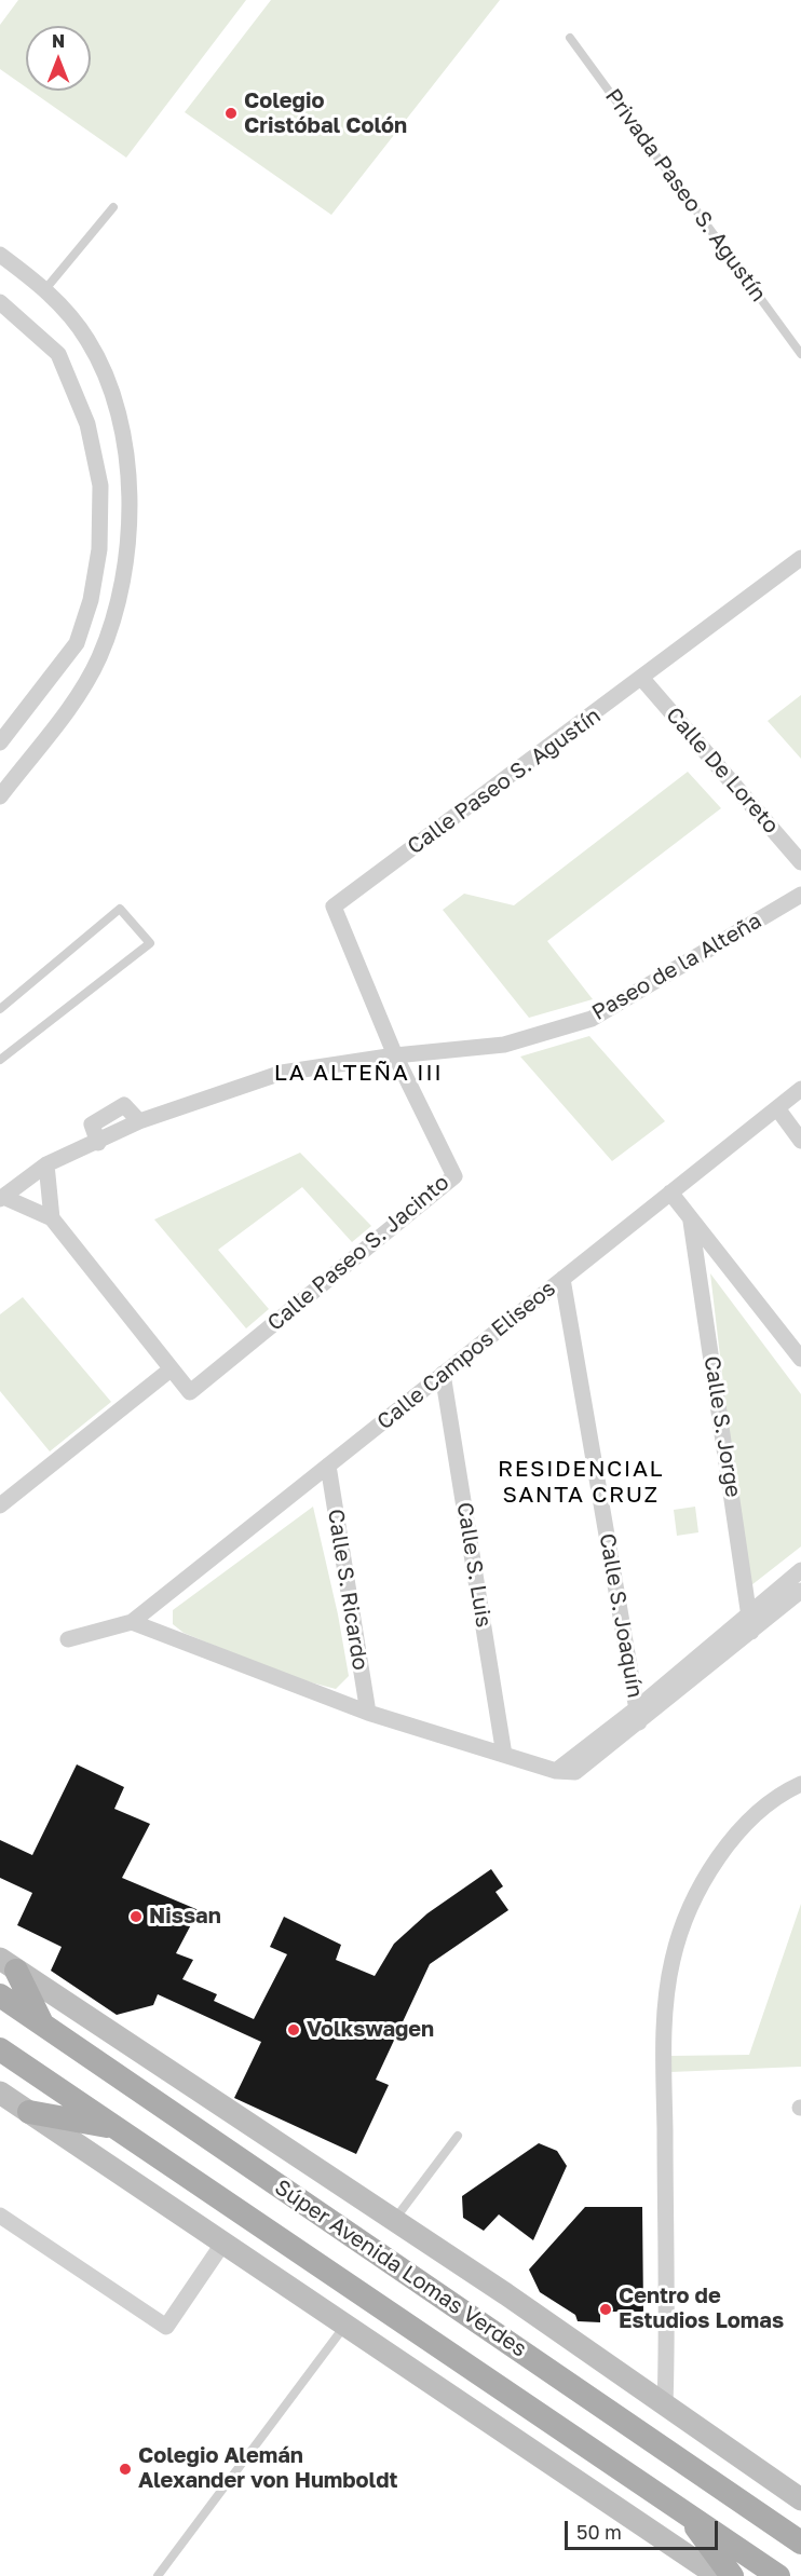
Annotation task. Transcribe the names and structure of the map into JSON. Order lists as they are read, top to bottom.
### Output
{
  "streets": {
    "main road": ["Súper Avenida Lomas Verdes"],
    "street": [
      "Calle De Loreto",
      "Calle Paseo S. Agustín",
      "Paseo de la Alteña",
      "Calle Paseo S. Jacinto",
      "Calle Campos Eliseos",
      "Calle S. Jorge",
      "Calle S. Luis",
      "Calle S. Ricardo",
      "Calle S. Joaquín"
    ],
    "lane": ["Privada Paseo S. Agustín"]
  },
  "crossings": [
    ["Calle De Loreto", "Calle Paseo S. Agustín"],
    ["Calle Paseo S. Agustín", "Paseo de la Alteña"],
    ["Calle Paseo S. Agustín", "Calle Paseo S. Jacinto"],
    ["Paseo de la Alteña", "Calle Paseo S. Jacinto"],
    ["Calle Campos Eliseos", "Calle S. Luis"],
    ["Calle Campos Eliseos", "Calle S. Ricardo"],
    ["Calle Campos Eliseos", "Calle S. Joaquín"]
  ],
  "districts": ["LA ALTEÑA III", "RESIDENCIAL SANTA CRUZ"],
  "places": [
    "Colegio Cristóbal Colón",
    "Nissan",
    "Volkswagen",
    "Centro de Estudios Lomas",
    "Colegio Alemán Alexander von Humboldt"
  ],
  "scale_bar": "50 m",
  "north": "top"
}
